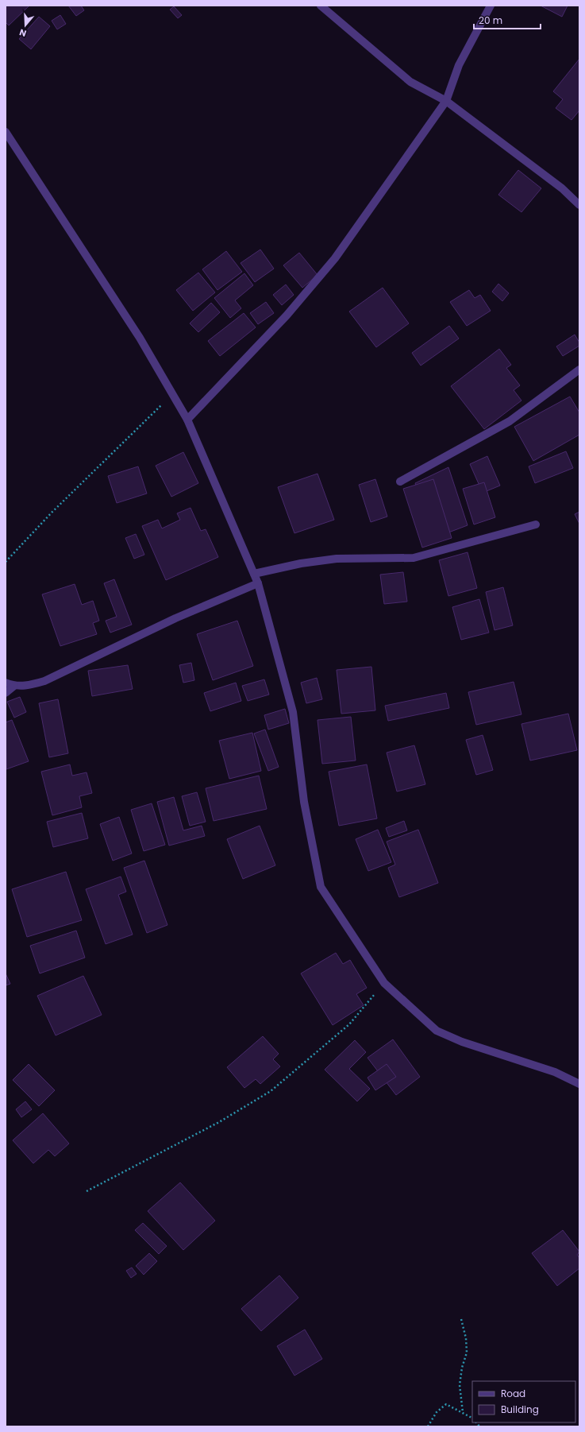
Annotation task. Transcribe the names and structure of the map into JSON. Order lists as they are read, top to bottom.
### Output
{
  "legend": ["Road", "Building"],
  "scale_bar": "20 m",
  "north": "bottom"
}
